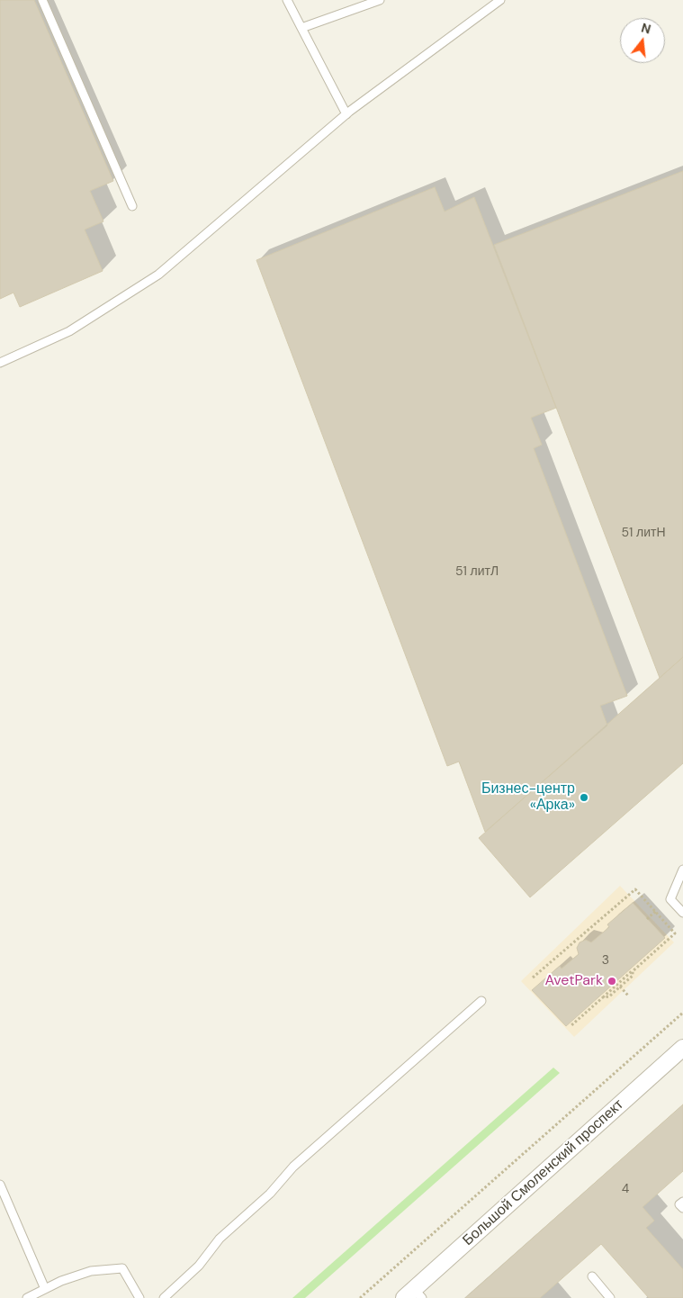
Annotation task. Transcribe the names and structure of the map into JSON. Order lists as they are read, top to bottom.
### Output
{
  "streets": {
    "street": ["Большой Смоленский проспект"]
  },
  "places": ["Бизнес-центр «Арка»", "AvetPark"],
  "house_numbers": [
    "51 литН",
    "51 литЛ",
    "3",
    "4"
  ],
  "north": "top"
}
